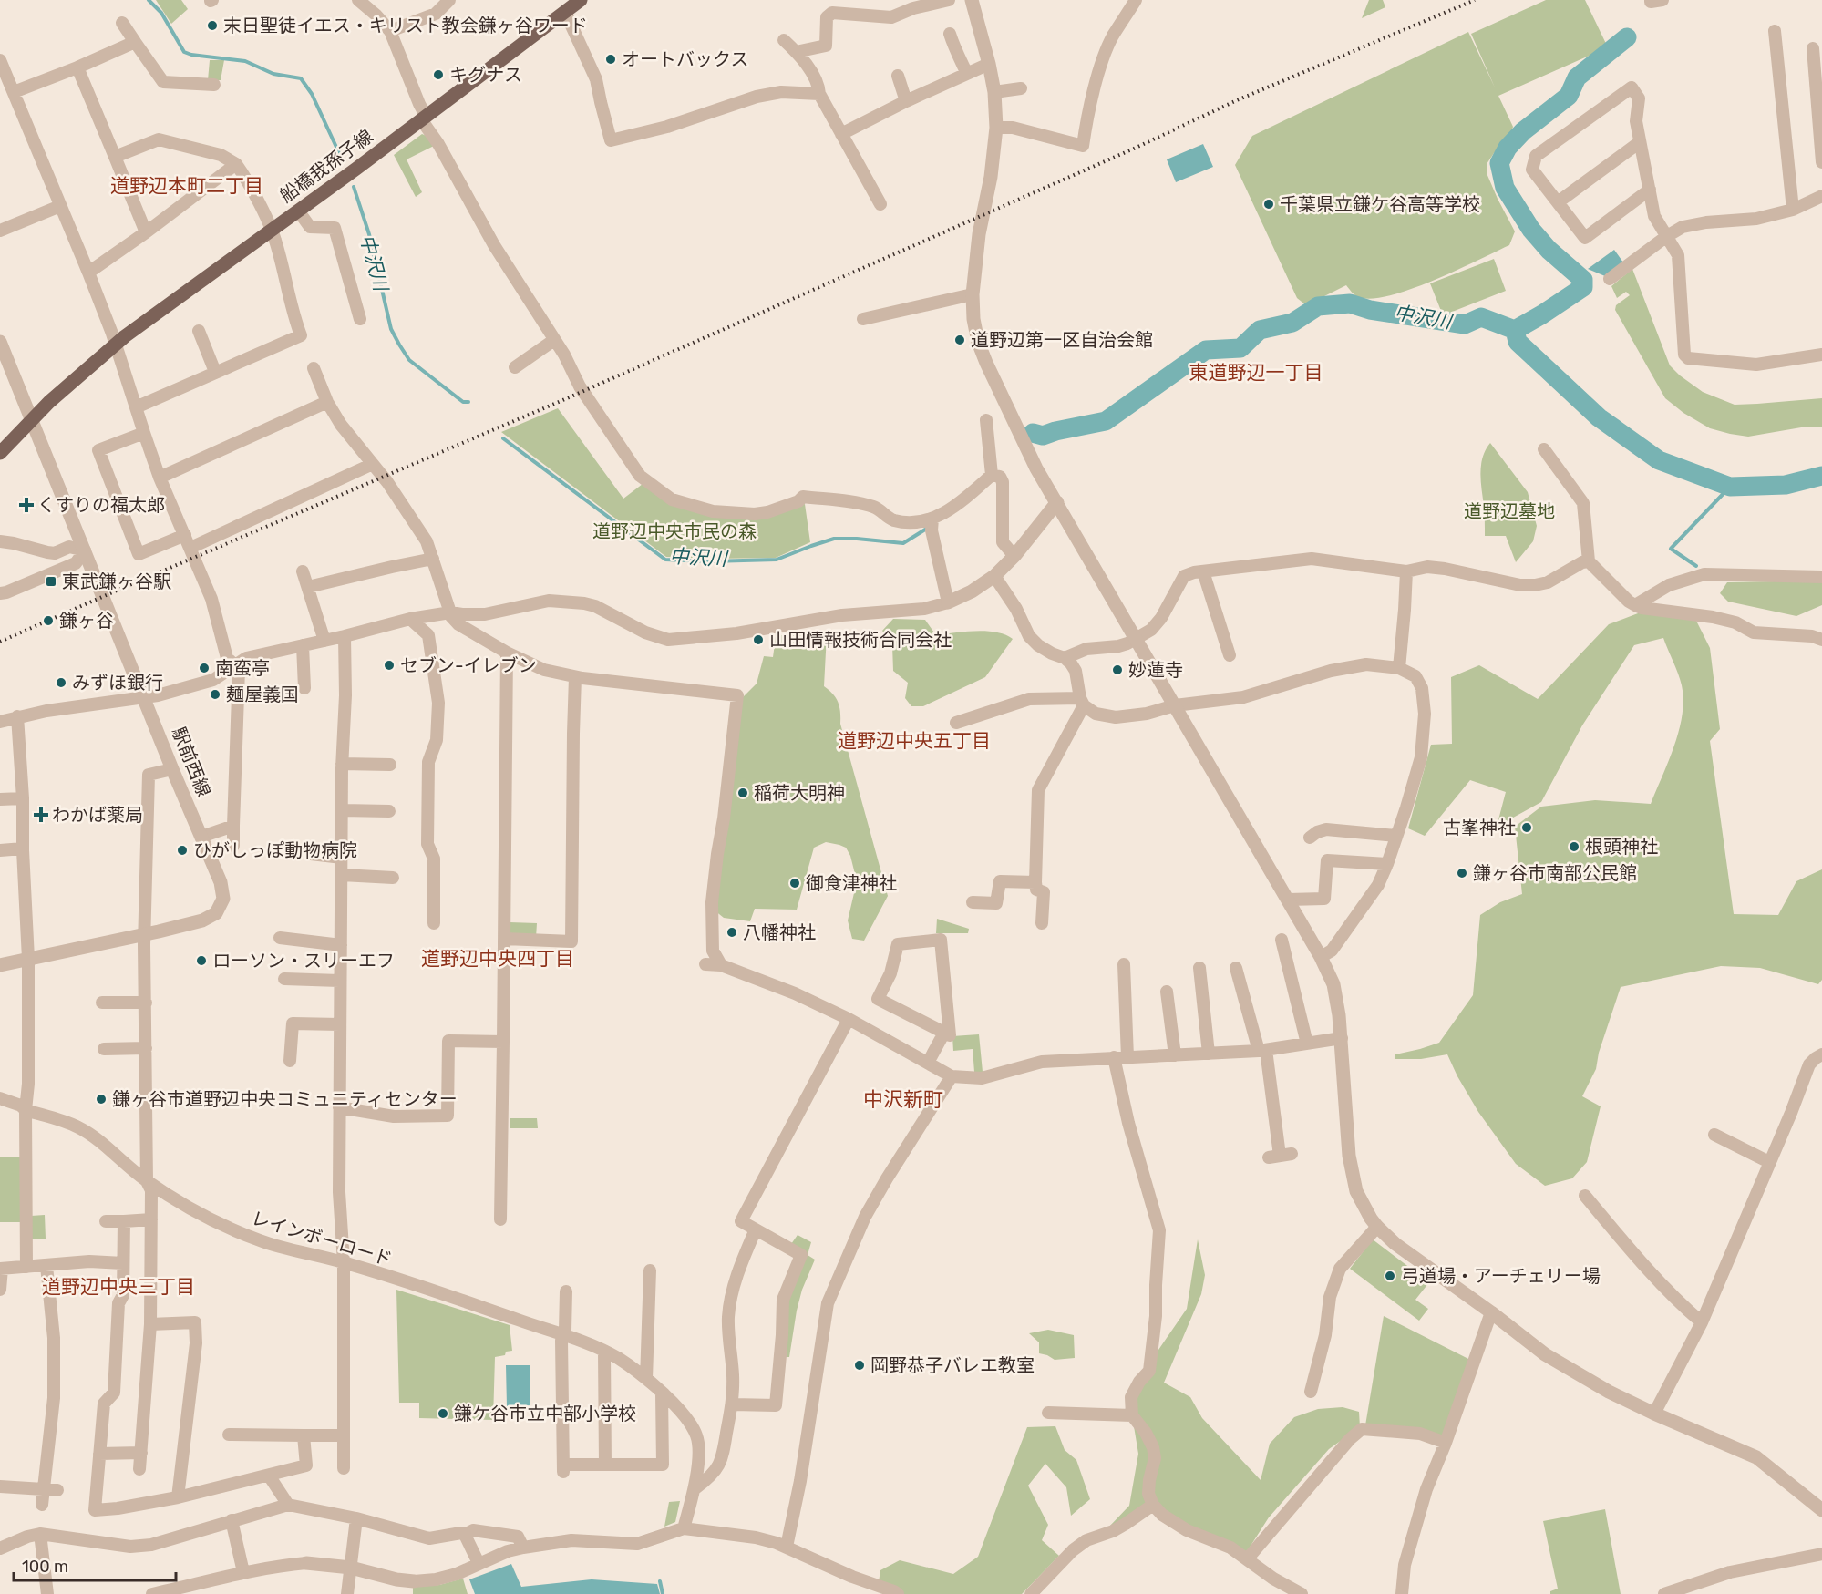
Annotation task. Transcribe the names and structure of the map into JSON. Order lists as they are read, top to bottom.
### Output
{
  "streets": {
    "main road": ["船橋我孫子線"],
    "street": ["駅前西線", "レインボーロード"]
  },
  "crossings": [
    ["船橋我孫子線", "駅前西線"]
  ],
  "districts": [
    "道野辺本町二丁目",
    "東道野辺一丁目",
    "道野辺中央五丁目",
    "道野辺中央四丁目",
    "中沢新町",
    "道野辺中央三丁目"
  ],
  "water": ["中沢川"],
  "parks": ["道野辺墓地", "道野辺中央市民の森"],
  "places": {
    "other": [
      "末日聖徒イエス・キリスト教会鎌ヶ谷ワード",
      "オートバックス",
      "キグナス",
      "千葉県立鎌ケ谷高等学校",
      "道野辺第一区自治会館",
      "鎌ヶ谷",
      "山田情報技術合同会社",
      "セブン-イレブン",
      "南蛮亭",
      "妙蓮寺",
      "みずほ銀行",
      "麺屋義国",
      "稲荷大明神",
      "古峯神社",
      "根頭神社",
      "ひがしっぽ動物病院",
      "鎌ヶ谷市南部公民館",
      "御食津神社",
      "八幡神社",
      "ローソン・スリーエフ",
      "鎌ヶ谷市道野辺中央コミュニティセンター",
      "弓道場・アーチェリー場",
      "岡野恭子バレエ教室",
      "鎌ケ谷市立中部小学校"
    ],
    "health": ["くすりの福太郎", "わかば薬局"],
    "transit": ["東武鎌ヶ谷駅"]
  },
  "scale_bar": "100 m"
}
